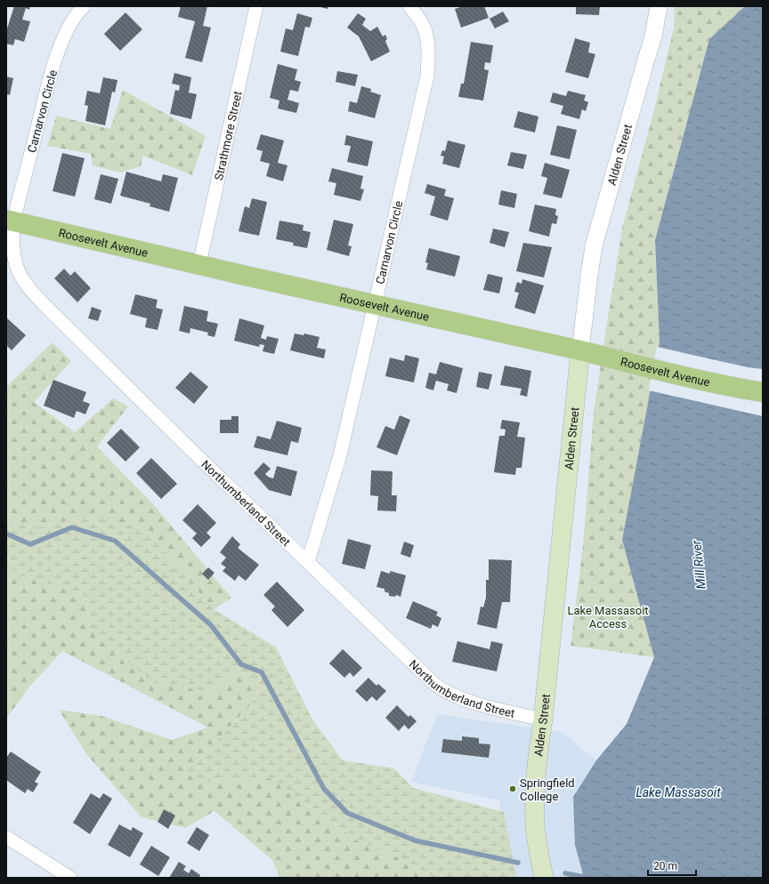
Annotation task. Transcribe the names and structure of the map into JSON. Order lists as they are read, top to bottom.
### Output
{
  "streets": {
    "main road": ["Alden Street", "Roosevelt Avenue"],
    "street": ["Carnarvon Circle", "Strathmore Street", "Northumberland Street"]
  },
  "crossings": [
    ["Carnarvon Circle", "Roosevelt Avenue"],
    ["Carnarvon Circle", "Northumberland Street"],
    ["Strathmore Street", "Roosevelt Avenue"],
    ["Alden Street", "Roosevelt Avenue"],
    ["Alden Street", "Northumberland Street"],
    ["Roosevelt Avenue", "Northumberland Street"]
  ],
  "water": ["Mill River", "Lake Massasoit"],
  "parks": ["Lake Massasoit Access"],
  "places": ["Springfield College"],
  "scale_bar": "20 m"
}
